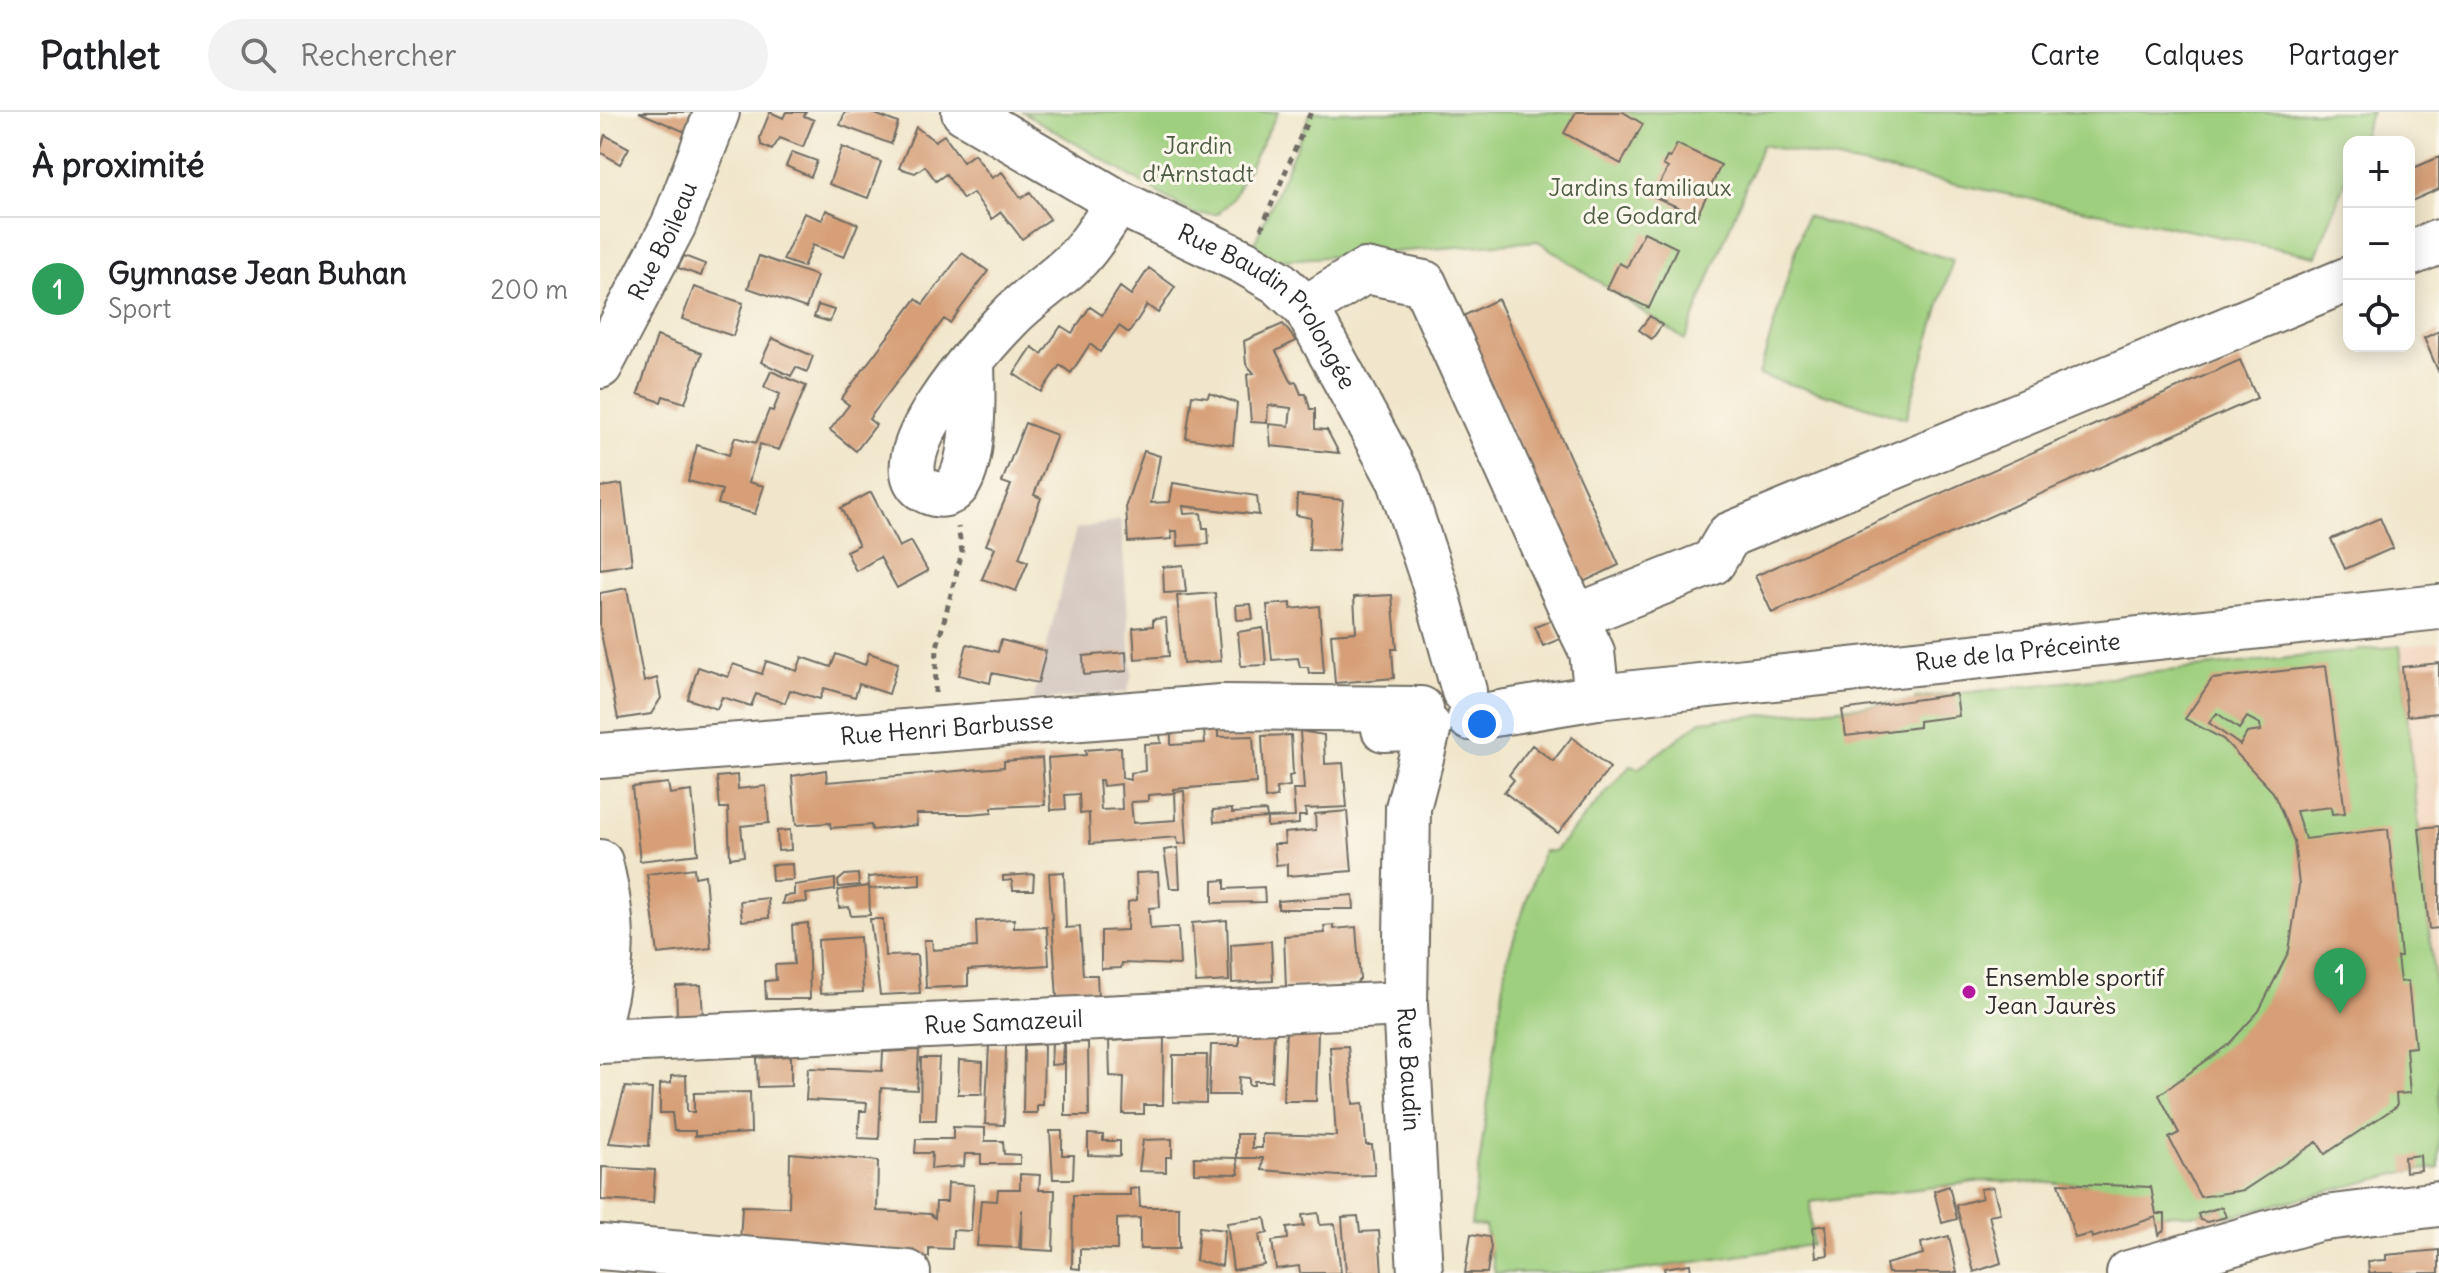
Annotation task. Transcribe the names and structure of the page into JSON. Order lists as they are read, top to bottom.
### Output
{
  "streets": {
    "street": [
      "Rue Boileau",
      "Rue Baudin Prolongée",
      "Rue de la Préceinte",
      "Rue Henri Barbusse",
      "Rue Samazeuil",
      "Rue Baudin"
    ]
  },
  "crossings": [
    ["Rue Baudin Prolongée", "Rue de la Préceinte"],
    ["Rue Baudin Prolongée", "Rue Henri Barbusse"],
    ["Rue Baudin Prolongée", "Rue Baudin"],
    ["Rue de la Préceinte", "Rue Henri Barbusse"],
    ["Rue de la Préceinte", "Rue Baudin"],
    ["Rue Henri Barbusse", "Rue Baudin"],
    ["Rue Samazeuil", "Rue Baudin"]
  ],
  "parks": ["Jardin d'Arnstadt", "Jardins familiaux de Godard"],
  "places": ["Ensemble sportif Jean Jaurès"],
  "page": {
    "header": "Pathlet",
    "search": "Rechercher",
    "nav": ["Carte", "Calques", "Partager"],
    "heading": "À proximité",
    "map_buttons": ["+", "−"],
    "list": [
      {
        "mark": "1",
        "name": "Gymnase Jean Buhan",
        "note": "Sport",
        "value": "200 m"
      }
    ],
    "pins": "1"
  }
}
